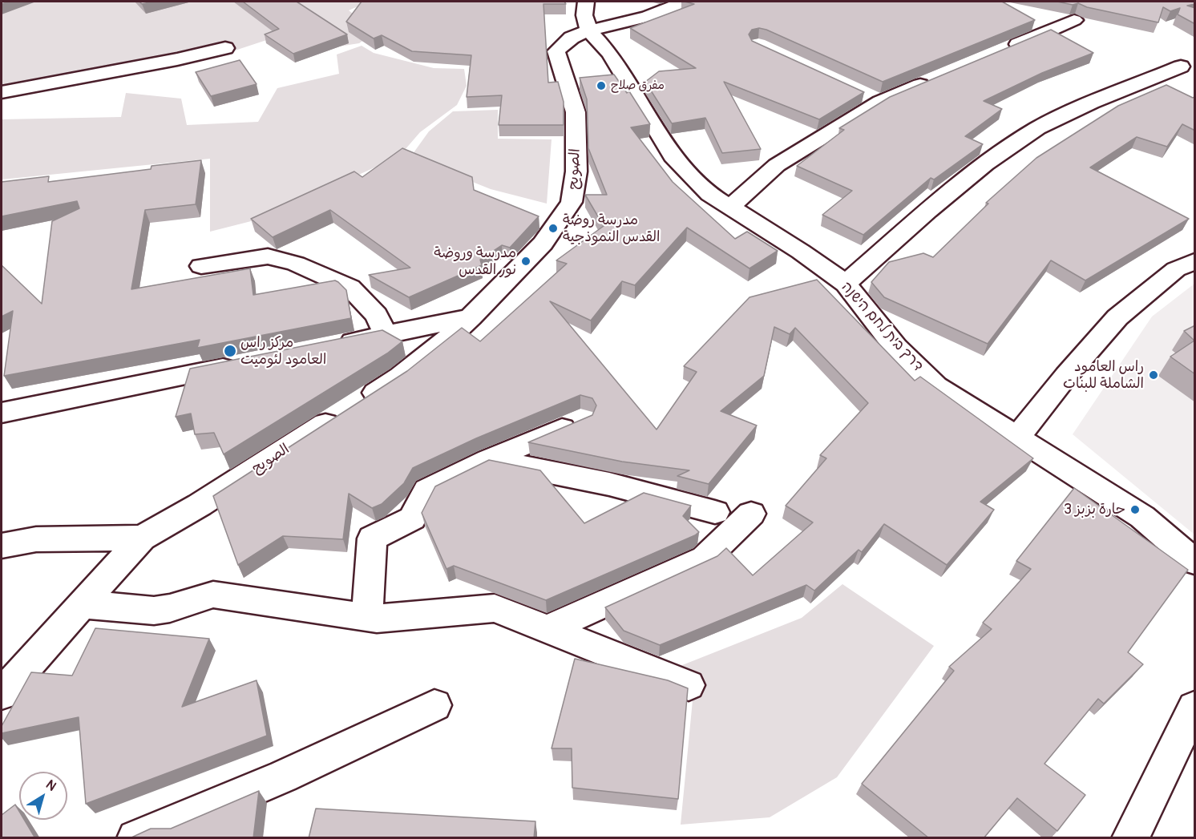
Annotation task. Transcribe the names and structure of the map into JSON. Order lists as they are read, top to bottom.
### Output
{
  "streets": {
    "street": ["الصويح", "דרך בית לחם הישנה"]
  },
  "crossings": [
    ["الصويح", "דרך בית לחם הישנה"]
  ],
  "places": [
    "مفرق صلاح",
    "مدرسة روضة القدس النموذجية",
    "مدرسة وروضة نور القدس",
    "مركز راس العامود لئوميت",
    "راس العامود الشاملة للبنات",
    "حارة بزبز 3"
  ],
  "north": "top right"
}
